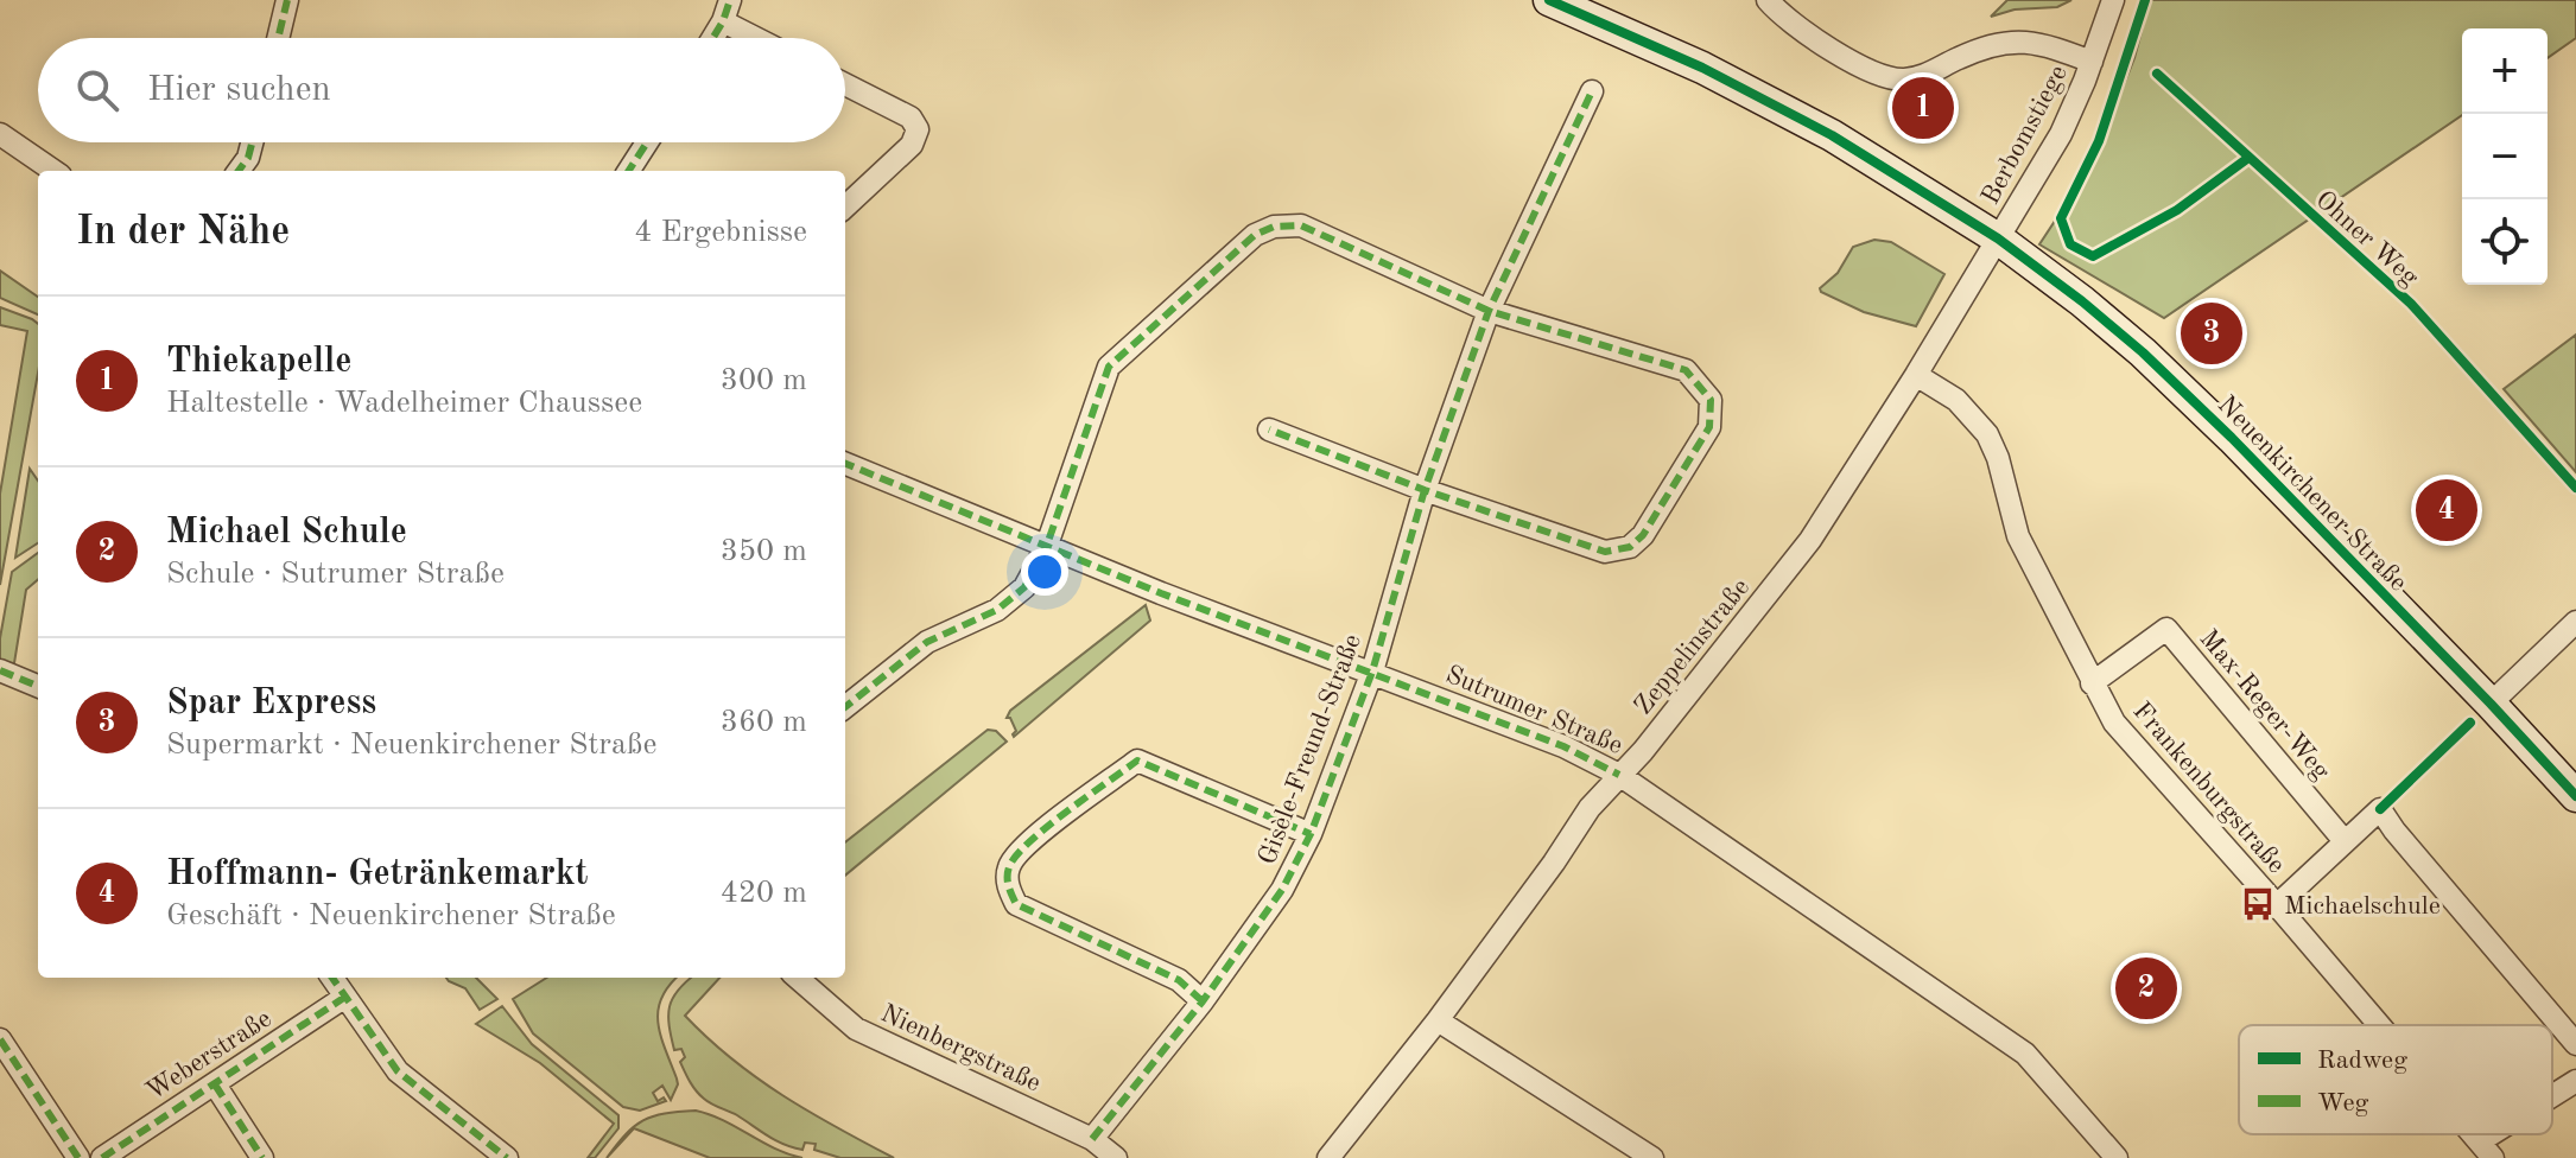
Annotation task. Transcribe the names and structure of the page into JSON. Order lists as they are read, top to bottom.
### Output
{
  "streets": {
    "street": [
      "Berbomstiege",
      "Neuenkirchener Straße",
      "Zeppelinstraße",
      "Max-Reger-Weg",
      "Sutrumer Straße",
      "Gisèle-Freund-Straße",
      "Frankenburgstraße",
      "Nienbergstraße",
      "Weberstraße"
    ],
    "cycle path": ["Ohner Weg"]
  },
  "crossings": [
    ["Berbomstiege", "Neuenkirchener Straße"],
    ["Berbomstiege", "Zeppelinstraße"],
    ["Neuenkirchener Straße", "Zeppelinstraße"],
    ["Zeppelinstraße", "Sutrumer Straße"],
    ["Zeppelinstraße", "Frankenburgstraße"],
    ["Max-Reger-Weg", "Frankenburgstraße"],
    ["Sutrumer Straße", "Gisèle-Freund-Straße"],
    ["Gisèle-Freund-Straße", "Nienbergstraße"]
  ],
  "places": {
    "bus stop": ["Michaelschule"]
  },
  "legend": ["Radweg", "Weg"],
  "page": {
    "map_buttons": ["+", "−"],
    "search": "Hier suchen",
    "pins": [
      "1",
      "3",
      "4",
      "2"
    ],
    "heading": ["In der Nähe", "4 Ergebnisse"],
    "list": [
      {
        "mark": "1",
        "name": "Thiekapelle",
        "note": "Haltestelle · Wadelheimer Chaussee",
        "value": "300 m"
      },
      {
        "mark": "2",
        "name": "Michael Schule",
        "note": "Schule · Sutrumer Straße",
        "value": "350 m"
      },
      {
        "mark": "3",
        "name": "Spar Express",
        "note": "Supermarkt · Neuenkirchener Straße",
        "value": "360 m"
      },
      {
        "mark": "4",
        "name": "Hoffmann- Getränkemarkt",
        "note": "Geschäft · Neuenkirchener Straße",
        "value": "420 m"
      }
    ]
  }
}
